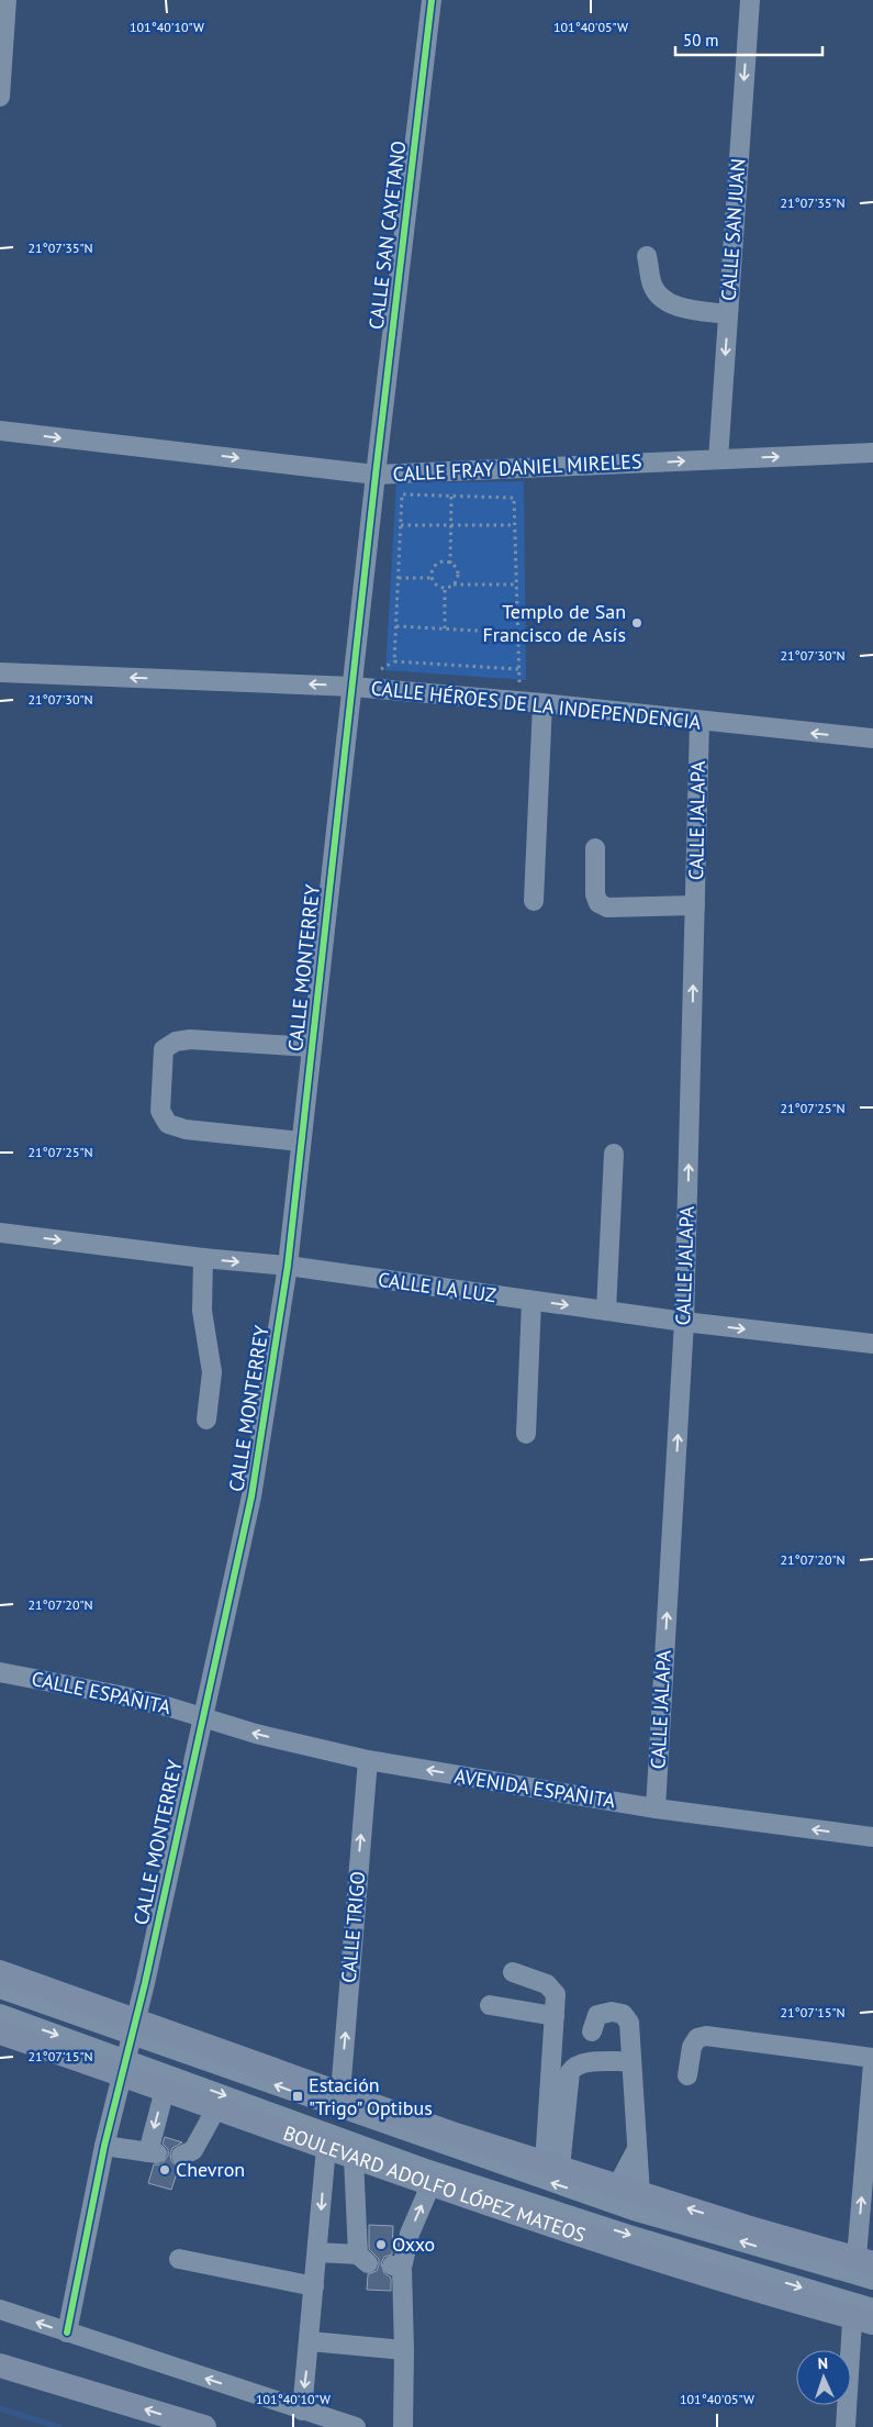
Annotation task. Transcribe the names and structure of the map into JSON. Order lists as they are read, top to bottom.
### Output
{
  "streets": {
    "main road": ["BOULEVARD ADOLFO LÓPEZ MATEOS"],
    "street": [
      "CALLE SAN JUAN",
      "CALLE SAN CAYETANO",
      "CALLE FRAY DANIEL MIRELES",
      "CALLE HÉROES DE LA INDEPENDENCIA",
      "CALLE JALAPA",
      "CALLE MONTERREY",
      "CALLE LA LUZ",
      "CALLE ESPAÑITA",
      "AVENIDA ESPAÑITA",
      "CALLE TRIGO"
    ]
  },
  "crossings": [
    ["CALLE SAN JUAN", "CALLE FRAY DANIEL MIRELES"],
    ["CALLE SAN CAYETANO", "CALLE FRAY DANIEL MIRELES"],
    ["CALLE SAN CAYETANO", "CALLE MONTERREY"],
    ["CALLE FRAY DANIEL MIRELES", "CALLE MONTERREY"],
    ["CALLE HÉROES DE LA INDEPENDENCIA", "CALLE JALAPA"],
    ["CALLE HÉROES DE LA INDEPENDENCIA", "CALLE MONTERREY"],
    ["CALLE JALAPA", "CALLE LA LUZ"],
    ["CALLE JALAPA", "AVENIDA ESPAÑITA"],
    ["CALLE MONTERREY", "CALLE LA LUZ"],
    ["CALLE MONTERREY", "CALLE ESPAÑITA"],
    ["CALLE MONTERREY", "AVENIDA ESPAÑITA"],
    ["CALLE MONTERREY", "BOULEVARD ADOLFO LÓPEZ MATEOS"],
    ["CALLE ESPAÑITA", "AVENIDA ESPAÑITA"],
    ["AVENIDA ESPAÑITA", "CALLE TRIGO"]
  ],
  "one_way": [
    "CALLE SAN JUAN",
    "CALLE FRAY DANIEL MIRELES",
    "CALLE HÉROES DE LA INDEPENDENCIA",
    "CALLE LA LUZ",
    "AVENIDA ESPAÑITA",
    "CALLE TRIGO"
  ],
  "places": {
    "other": ["Templo de San Francisco de Asís", "Chevron", "Oxxo"],
    "transit": ["Estación \"Trigo\" Optibus"]
  },
  "scale_bar": "50 m",
  "north": "top",
  "coordinates": [
    "101°40'10\"W",
    "101°40'05\"W",
    "21°07'35\"N",
    "21°07'30\"N",
    "21°07'25\"N",
    "21°07'20\"N",
    "21°07'15\"N"
  ]
}
